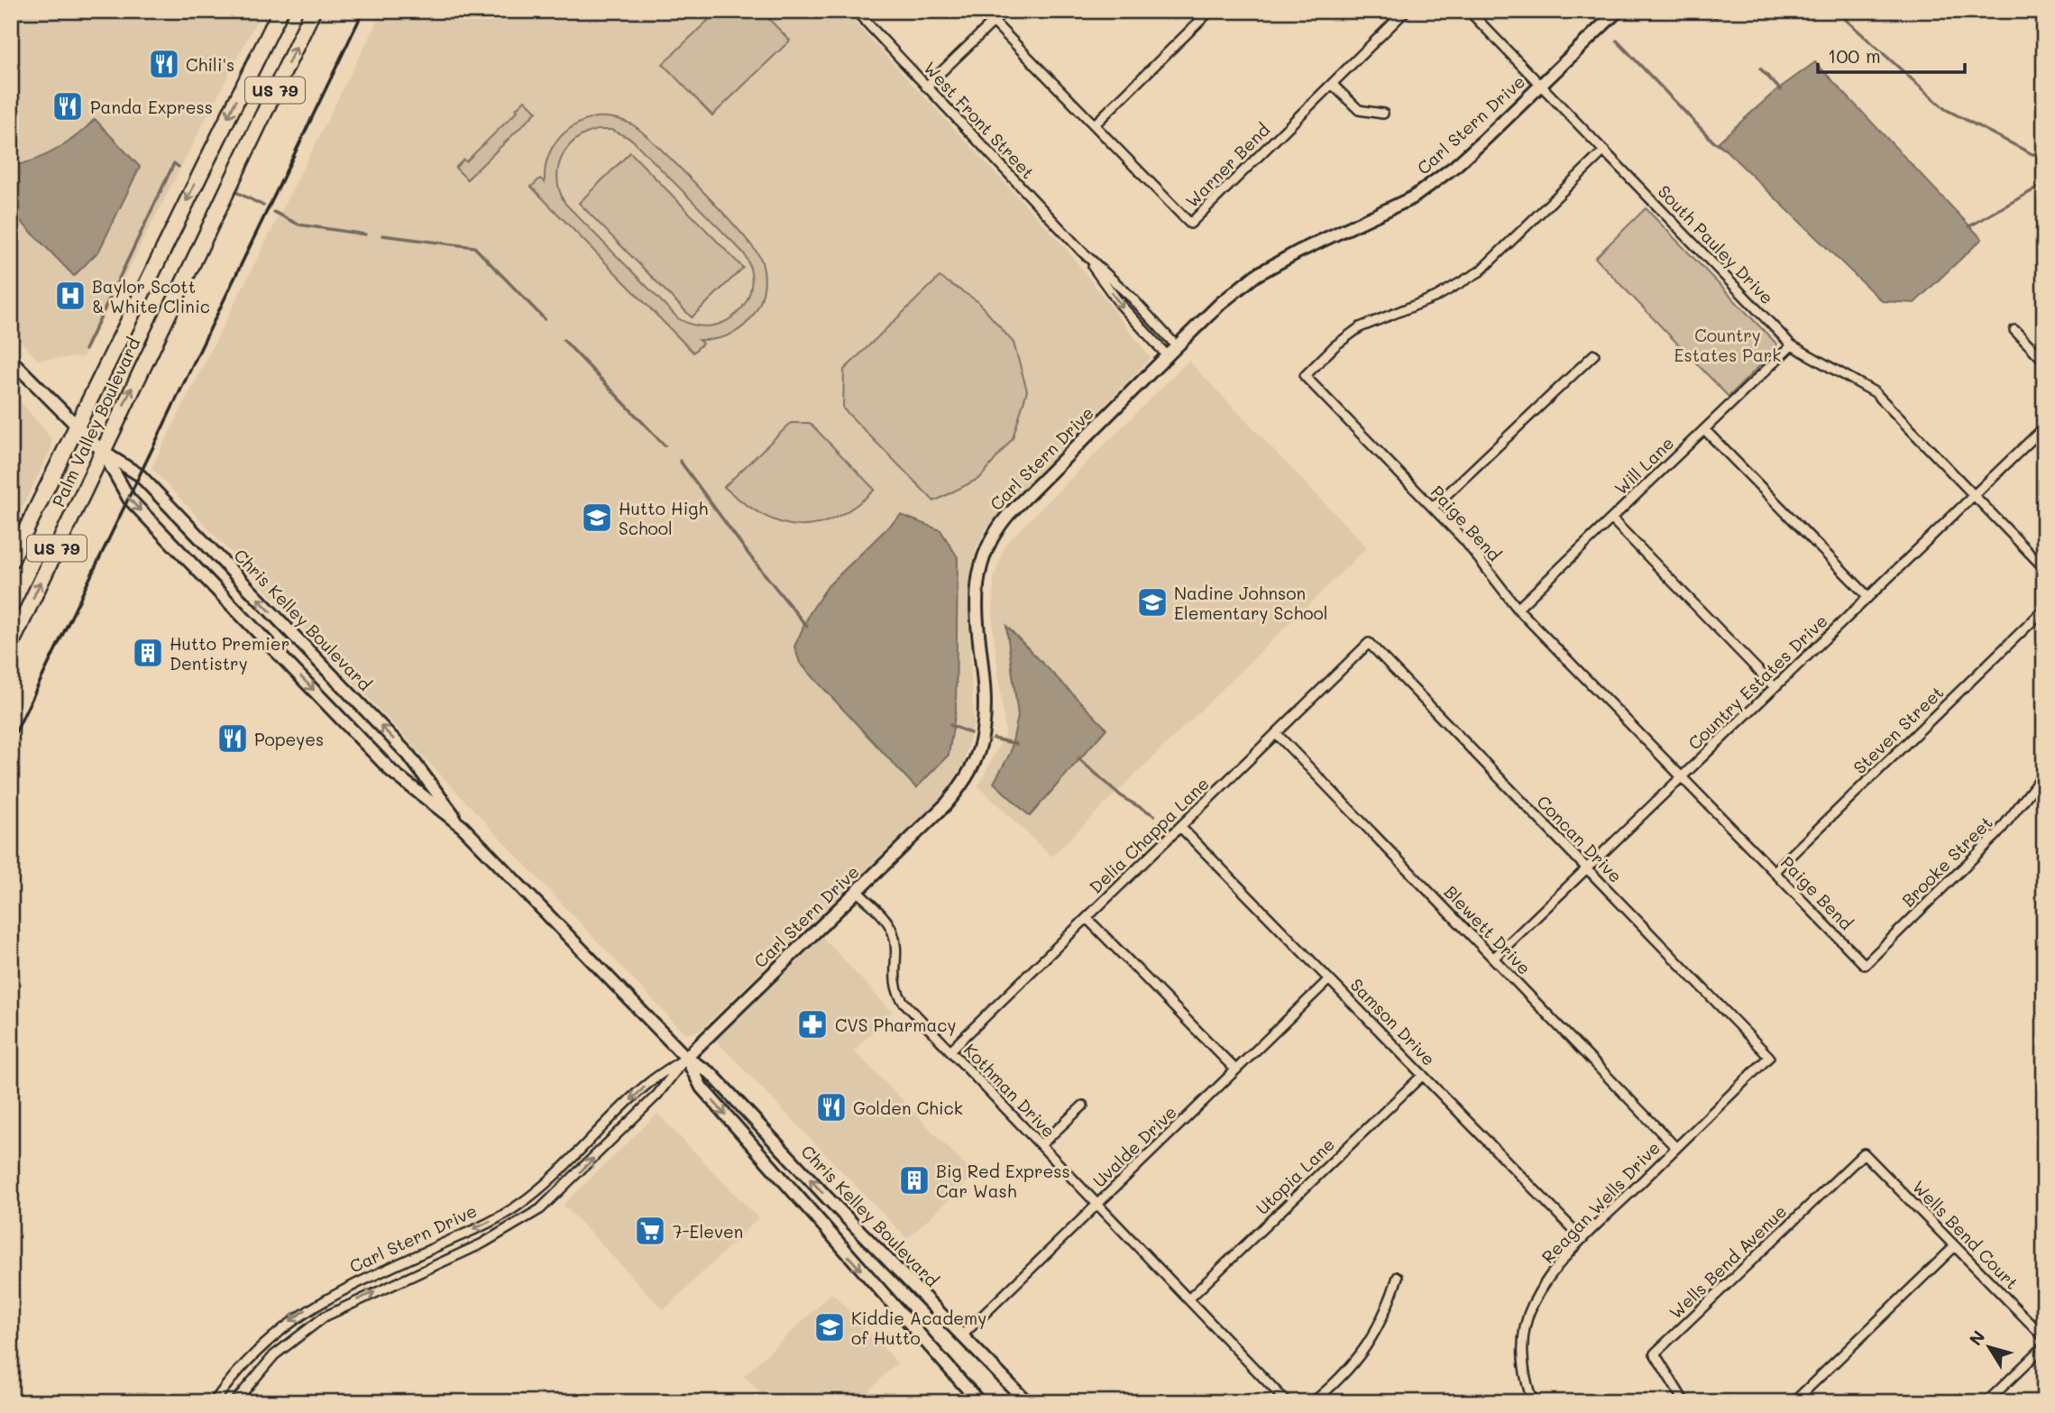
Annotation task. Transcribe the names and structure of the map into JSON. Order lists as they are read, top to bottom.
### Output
{
  "streets": {
    "highway": ["US 79", "Palm Valley Boulevard"],
    "main road": ["Carl Stern Drive", "Chris Kelley Boulevard"],
    "street": [
      "West Front Street",
      "Warner Bend",
      "South Pauley Drive",
      "Will Lane",
      "Paige Bend",
      "Country Estates Drive",
      "Steven Street",
      "Delia Chappa Lane",
      "Concan Drive",
      "Brooke Street",
      "Blewett Drive",
      "Samson Drive",
      "Kothman Drive",
      "Uvalde Drive",
      "Utopia Lane",
      "Reagan Wells Drive",
      "Wells Bend Court",
      "Wells Bend Avenue"
    ]
  },
  "crossings": [
    ["West Front Street", "Carl Stern Drive"],
    ["Carl Stern Drive", "South Pauley Drive"],
    ["Carl Stern Drive", "Chris Kelley Boulevard"],
    ["Carl Stern Drive", "Kothman Drive"],
    ["South Pauley Drive", "Will Lane"],
    ["South Pauley Drive", "Paige Bend"],
    ["South Pauley Drive", "Country Estates Drive"],
    ["Palm Valley Boulevard", "Chris Kelley Boulevard"],
    ["Will Lane", "Paige Bend"],
    ["Paige Bend", "Country Estates Drive"],
    ["Paige Bend", "Steven Street"],
    ["Paige Bend", "Brooke Street"],
    ["Chris Kelley Boulevard", "Uvalde Drive"],
    ["Country Estates Drive", "Concan Drive"],
    ["Country Estates Drive", "Blewett Drive"],
    ["Delia Chappa Lane", "Concan Drive"],
    ["Delia Chappa Lane", "Blewett Drive"],
    ["Delia Chappa Lane", "Samson Drive"],
    ["Delia Chappa Lane", "Kothman Drive"],
    ["Concan Drive", "Reagan Wells Drive"],
    ["Blewett Drive", "Reagan Wells Drive"],
    ["Samson Drive", "Uvalde Drive"],
    ["Samson Drive", "Utopia Lane"],
    ["Samson Drive", "Reagan Wells Drive"],
    ["Kothman Drive", "Uvalde Drive"],
    ["Kothman Drive", "Utopia Lane"],
    ["Wells Bend Court", "Wells Bend Avenue"]
  ],
  "parks": ["Country Estates Park"],
  "places": {
    "restaurant": [
      "Chili's",
      "Panda Express",
      "Popeyes",
      "Golden Chick"
    ],
    "hospital": ["Baylor Scott & White Clinic"],
    "school or university": ["Hutto High School", "Nadine Johnson Elementary School", "Kiddie Academy of Hutto"],
    "building": ["Hutto Premier Dentistry", "Big Red Express Car Wash"],
    "pharmacy": ["CVS Pharmacy"],
    "supermarket": ["7-Eleven"]
  },
  "scale_bar": "100 m",
  "north": "top left"
}
